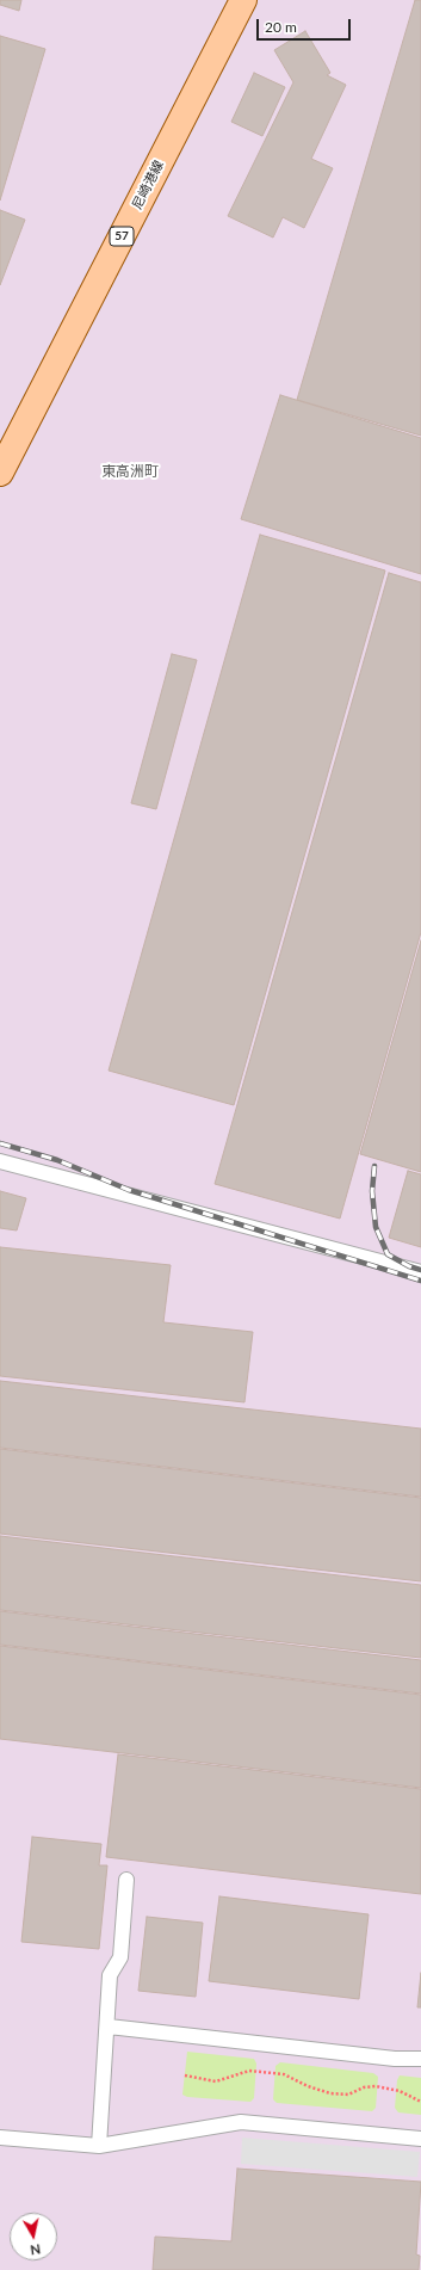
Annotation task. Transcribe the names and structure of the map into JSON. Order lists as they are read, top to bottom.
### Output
{
  "streets": {
    "main road": ["尼崎港線", "57"]
  },
  "districts": ["東高洲町"],
  "scale_bar": "20 m",
  "north": "bottom"
}
